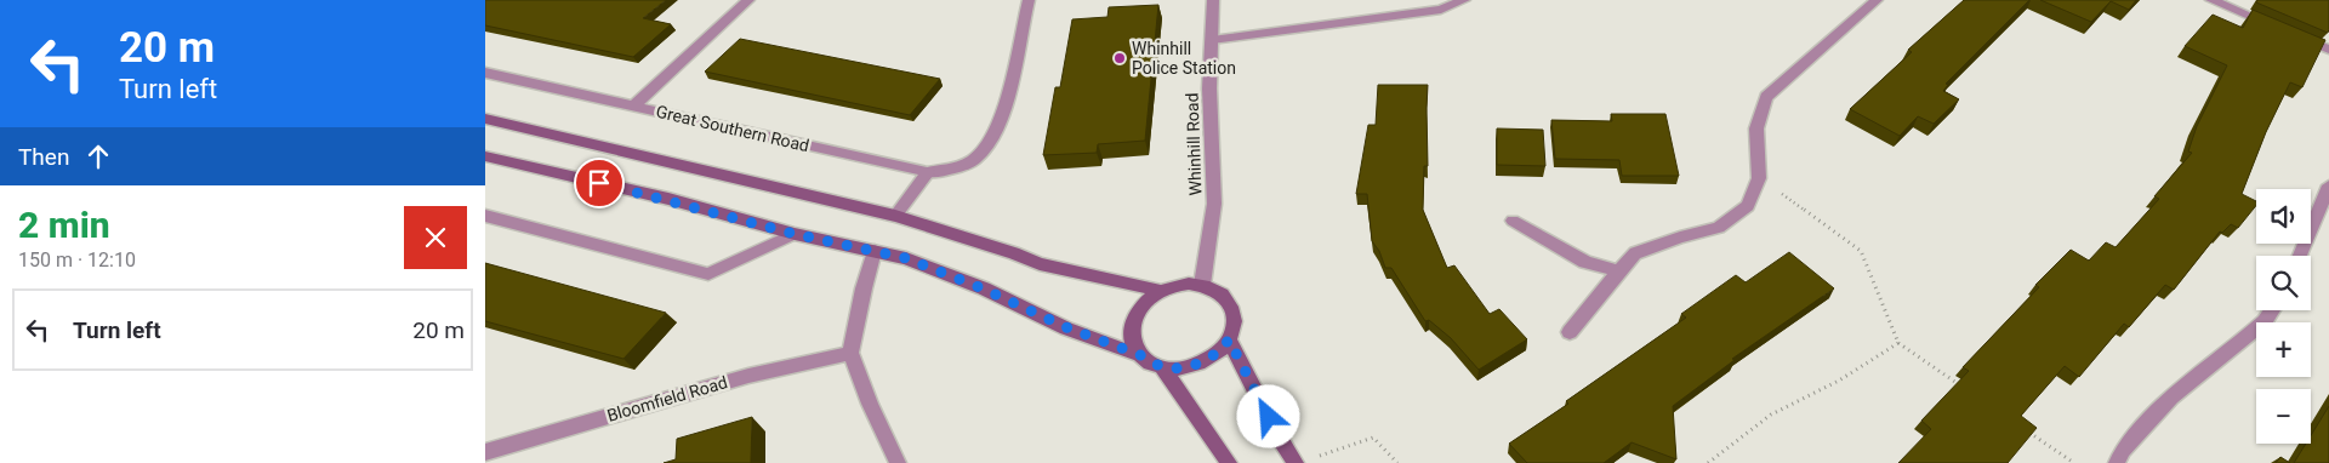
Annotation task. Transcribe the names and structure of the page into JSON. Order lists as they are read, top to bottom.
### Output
{
  "streets": {
    "street": ["Great Southern Road", "Whinhill Road", "Bloomfield Road"]
  },
  "places": ["Whinhill Police Station"],
  "page": {
    "turn": ["20 m", "Turn left"],
    "then": "Then",
    "heading": ["2 min", "150 m · 12:10"],
    "map_buttons": ["+", "−"],
    "list": [
      {
        "name": "Turn left",
        "value": "20 m"
      }
    ]
  }
}
